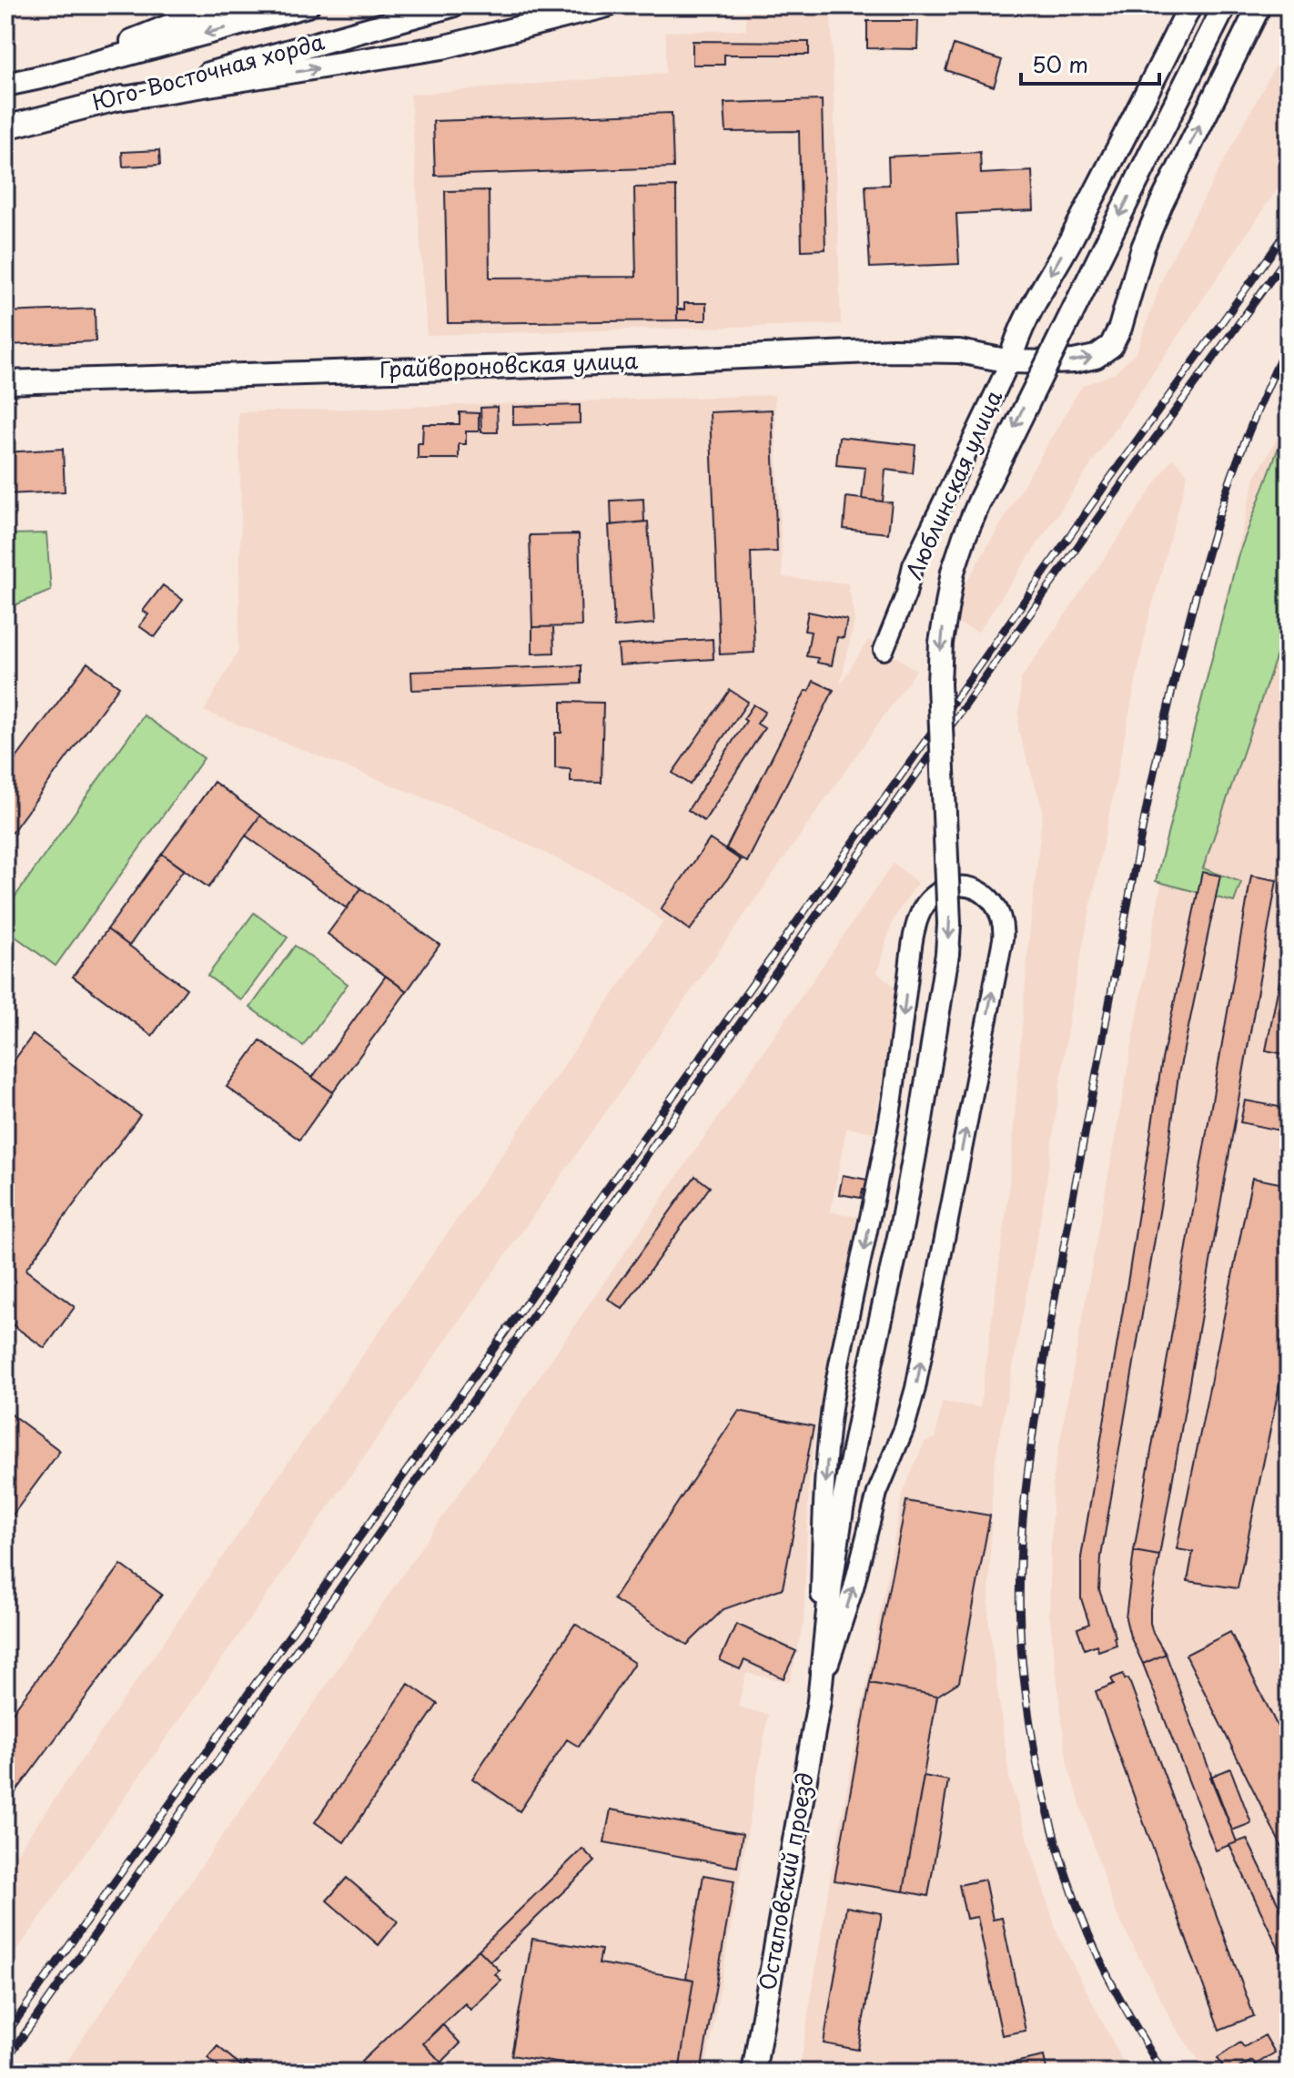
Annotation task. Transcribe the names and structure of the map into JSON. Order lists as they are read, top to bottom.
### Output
{
  "streets": {
    "main road": [
      "Юго-Восточная хорда",
      "Грайвороновская улица",
      "Люблинская улица",
      "Остаповский проезд"
    ]
  },
  "crossings": [
    ["Грайвороновская улица", "Люблинская улица"]
  ],
  "one_way": ["Остаповский проезд"],
  "scale_bar": "50 m"
}
